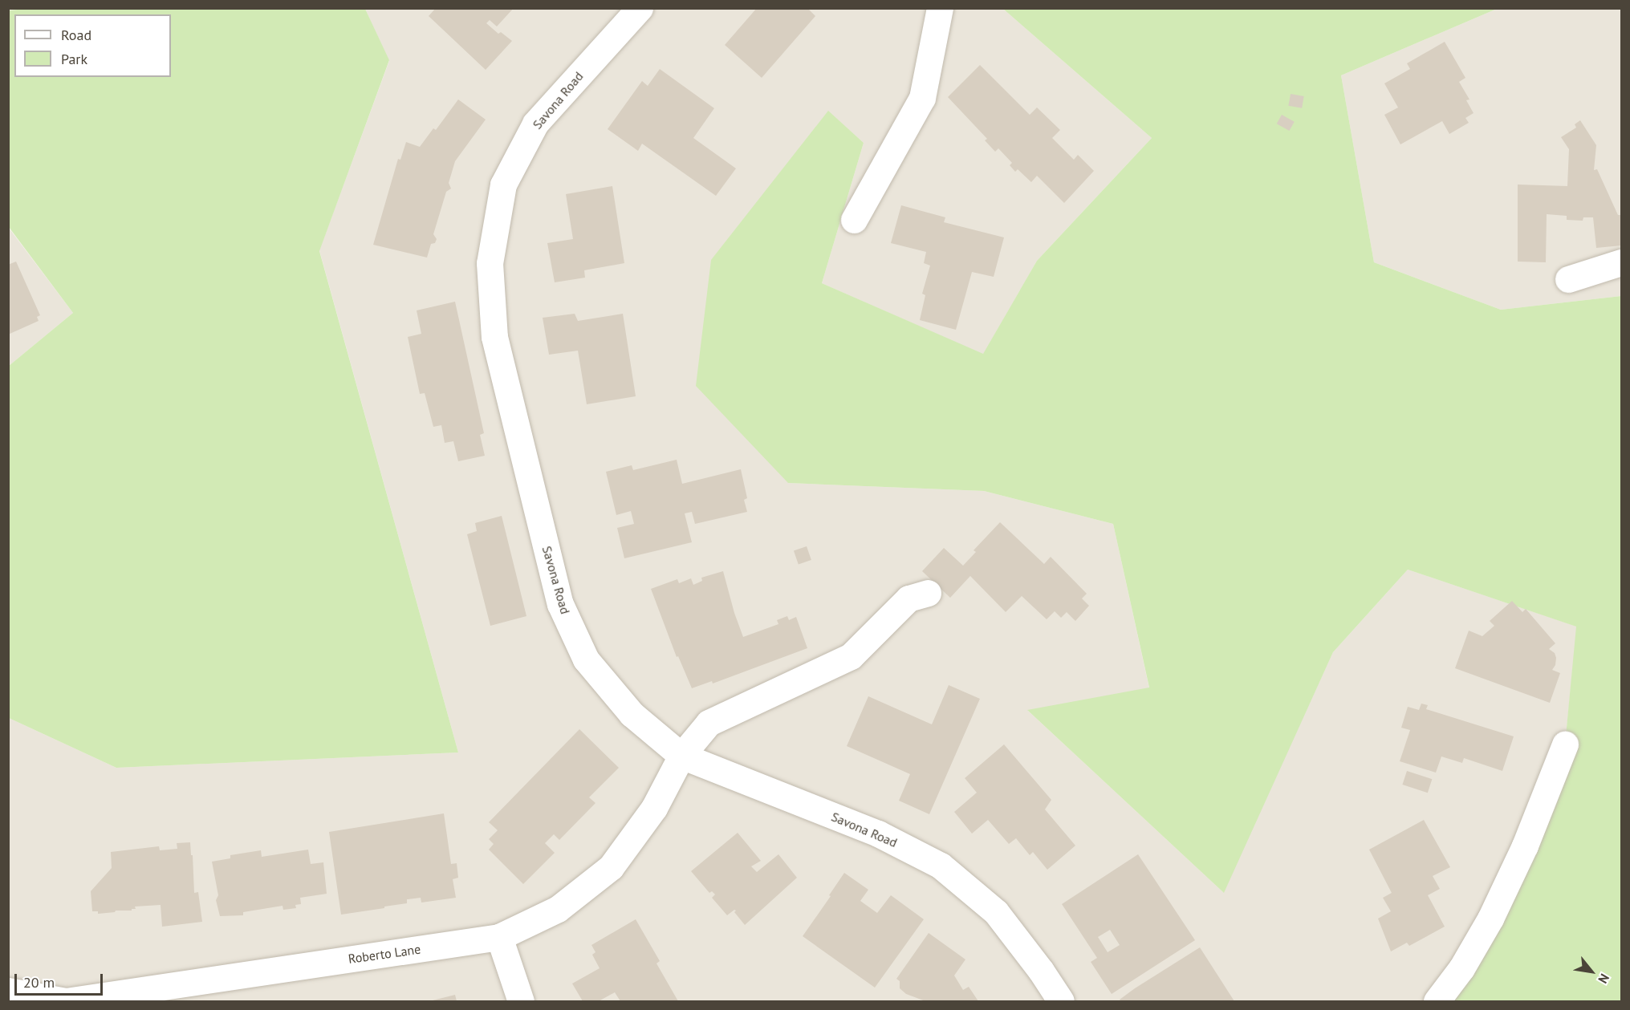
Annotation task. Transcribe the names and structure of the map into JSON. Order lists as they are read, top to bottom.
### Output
{
  "streets": {
    "street": ["Savona Road", "Roberto Lane"]
  },
  "crossings": [
    ["Savona Road", "Roberto Lane"]
  ],
  "legend": ["Road", "Park"],
  "scale_bar": "20 m",
  "north": "bottom right"
}
